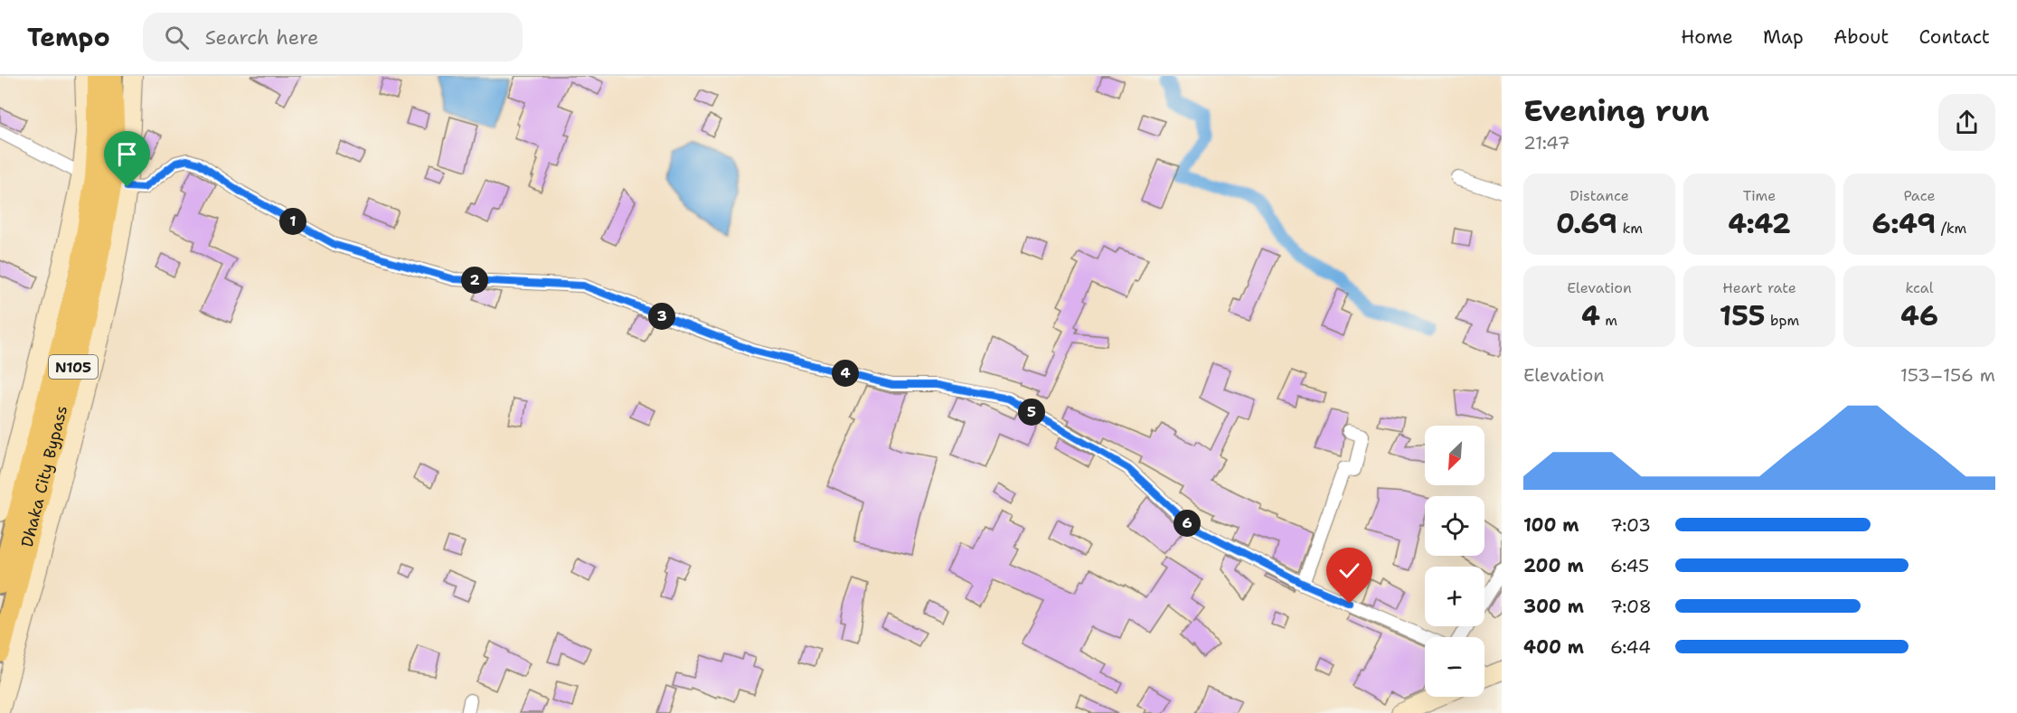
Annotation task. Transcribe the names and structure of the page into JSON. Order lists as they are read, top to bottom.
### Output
{
  "streets": {
    "highway": ["N105", "Dhaka City Bypass"]
  },
  "north": "bottom left",
  "page": {
    "header": "Tempo",
    "search": "Search here",
    "nav": [
      "Home",
      "Map",
      "About",
      "Contact"
    ],
    "heading": ["Evening run", "21:47"],
    "stats": [
      ["Distance", "0.69 km"],
      ["Time", "4:42"],
      ["Pace", "6:49 /km"],
      ["Elevation", "4 m"],
      ["Heart rate", "155 bpm"],
      ["kcal", "46"]
    ],
    "pins": [
      "1",
      "2",
      "3",
      "4",
      "5",
      "6"
    ],
    "chart": ["Elevation", "153–156 m"],
    "map_buttons": ["+", "−"],
    "list": [
      {
        "name": "100 m",
        "note": "7:03"
      },
      {
        "name": "200 m",
        "note": "6:45"
      },
      {
        "name": "300 m",
        "note": "7:08"
      },
      {
        "name": "400 m",
        "note": "6:44"
      }
    ]
  }
}
